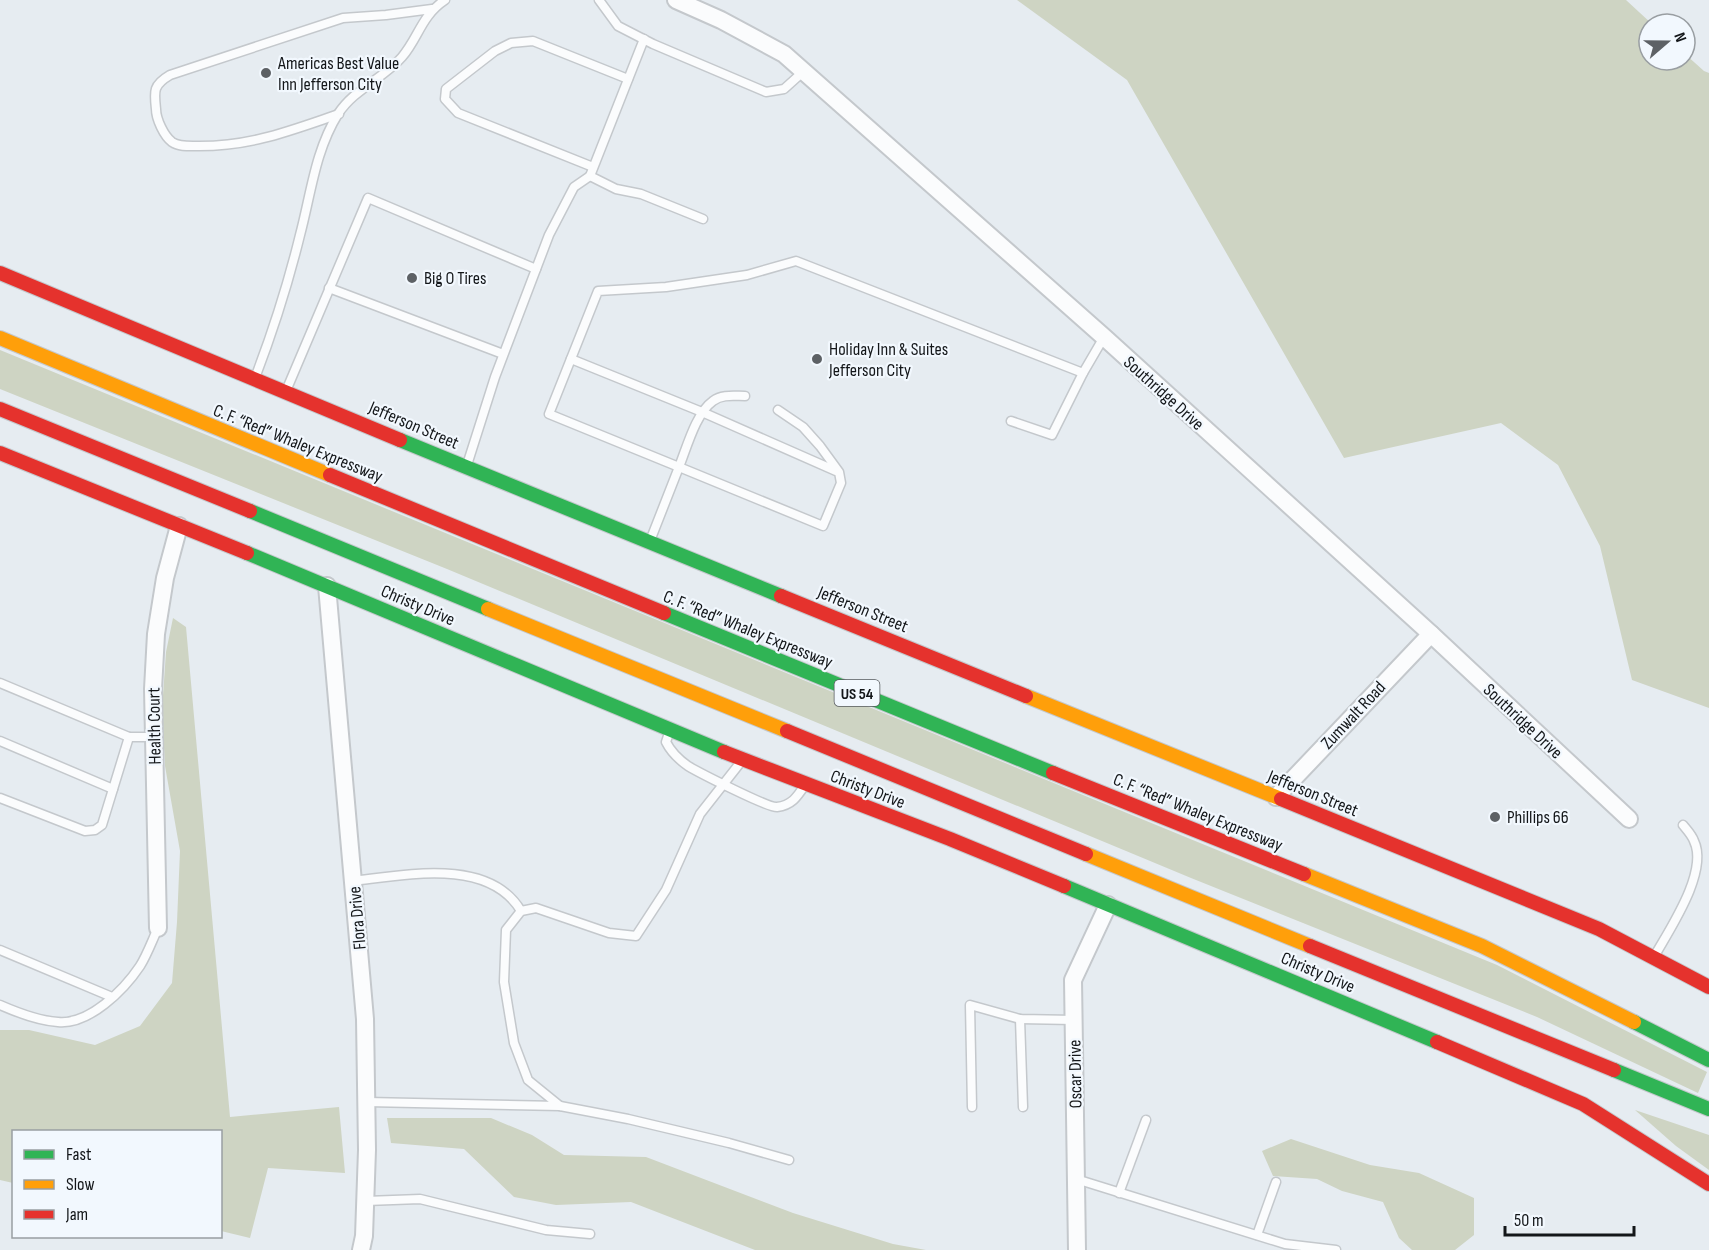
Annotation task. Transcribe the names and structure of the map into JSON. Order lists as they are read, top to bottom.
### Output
{
  "streets": {
    "main road": [
      "Jefferson Street",
      "C. F. “Red” Whaley Expressway",
      "Christy Drive",
      "US 54"
    ],
    "street": [
      "Southridge Drive",
      "Zumwalt Road",
      "Health Court",
      "Flora Drive",
      "Oscar Drive"
    ]
  },
  "crossings": [
    ["Southridge Drive", "Zumwalt Road"],
    ["Jefferson Street", "Zumwalt Road"],
    ["Christy Drive", "Health Court"],
    ["Christy Drive", "Flora Drive"],
    ["Christy Drive", "Oscar Drive"]
  ],
  "places": [
    "Americas Best Value Inn Jefferson City",
    "Big O Tires",
    "Holiday Inn & Suites Jefferson City",
    "Phillips 66"
  ],
  "legend": ["Fast", "Slow", "Jam"],
  "scale_bar": "50 m",
  "north": "right"
}
